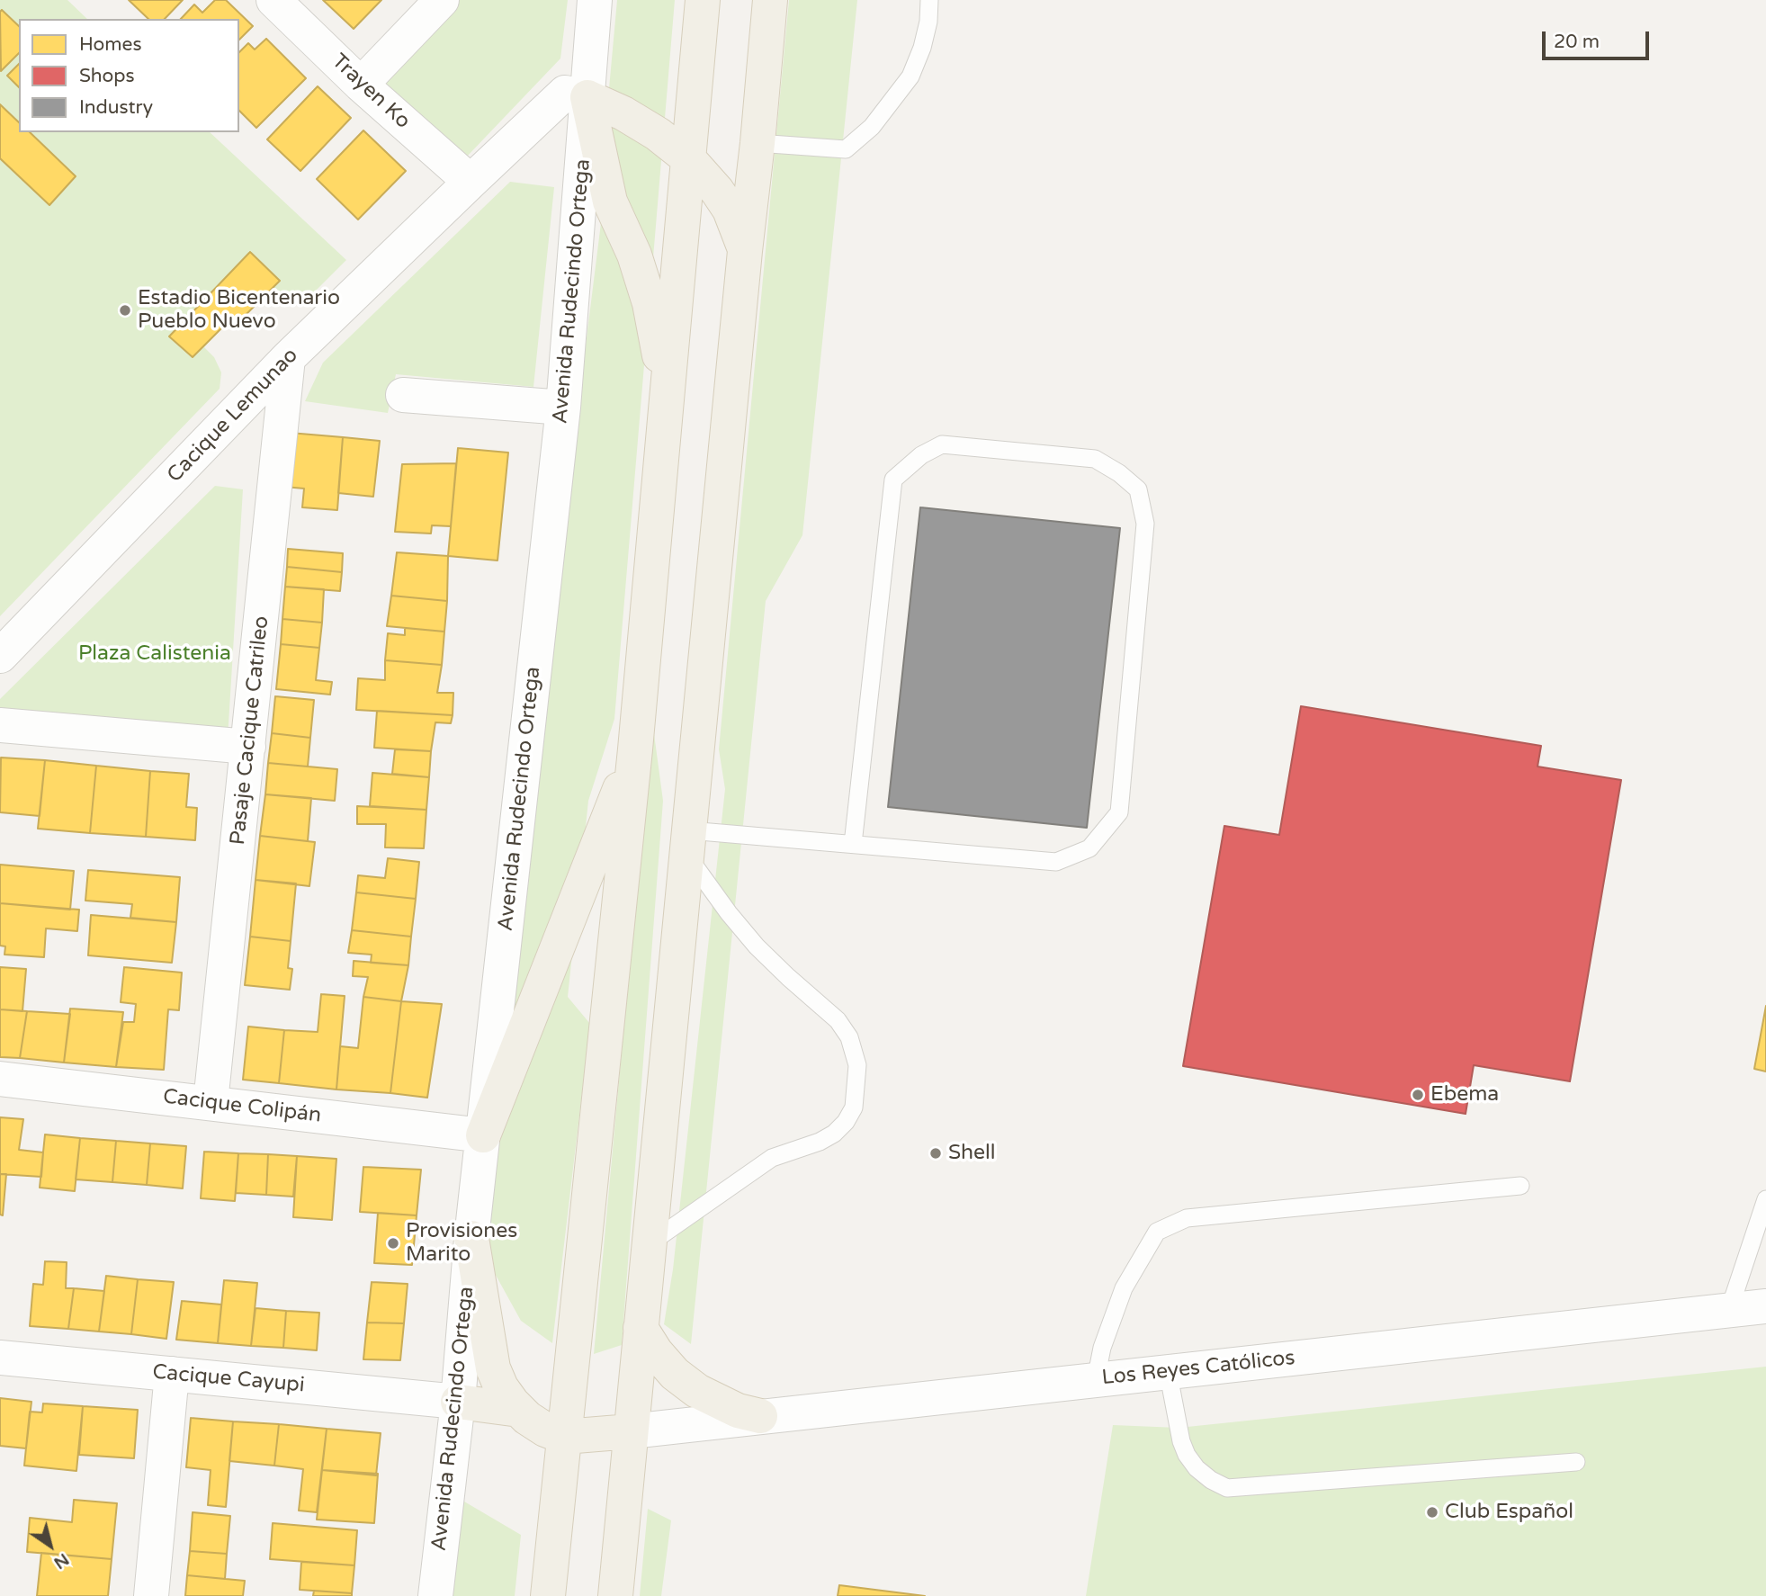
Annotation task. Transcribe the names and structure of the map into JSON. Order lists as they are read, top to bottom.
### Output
{
  "streets": {
    "street": [
      "Trayen Ko",
      "Avenida Rudecindo Ortega",
      "Cacique Lemunao",
      "Pasaje Cacique Catrileo",
      "Cacique Colipán",
      "Los Reyes Católicos",
      "Cacique Cayupi"
    ]
  },
  "crossings": [
    ["Trayen Ko", "Cacique Lemunao"],
    ["Avenida Rudecindo Ortega", "Cacique Lemunao"],
    ["Avenida Rudecindo Ortega", "Cacique Colipán"],
    ["Avenida Rudecindo Ortega", "Cacique Cayupi"],
    ["Cacique Lemunao", "Pasaje Cacique Catrileo"],
    ["Pasaje Cacique Catrileo", "Cacique Colipán"]
  ],
  "parks": ["Plaza Calistenia"],
  "places": [
    "Estadio Bicentenario Pueblo Nuevo",
    "Ebema",
    "Shell",
    "Provisiones Marito",
    "Club Español"
  ],
  "legend": ["Homes", "Shops", "Industry"],
  "scale_bar": "20 m",
  "north": "bottom right"
}
